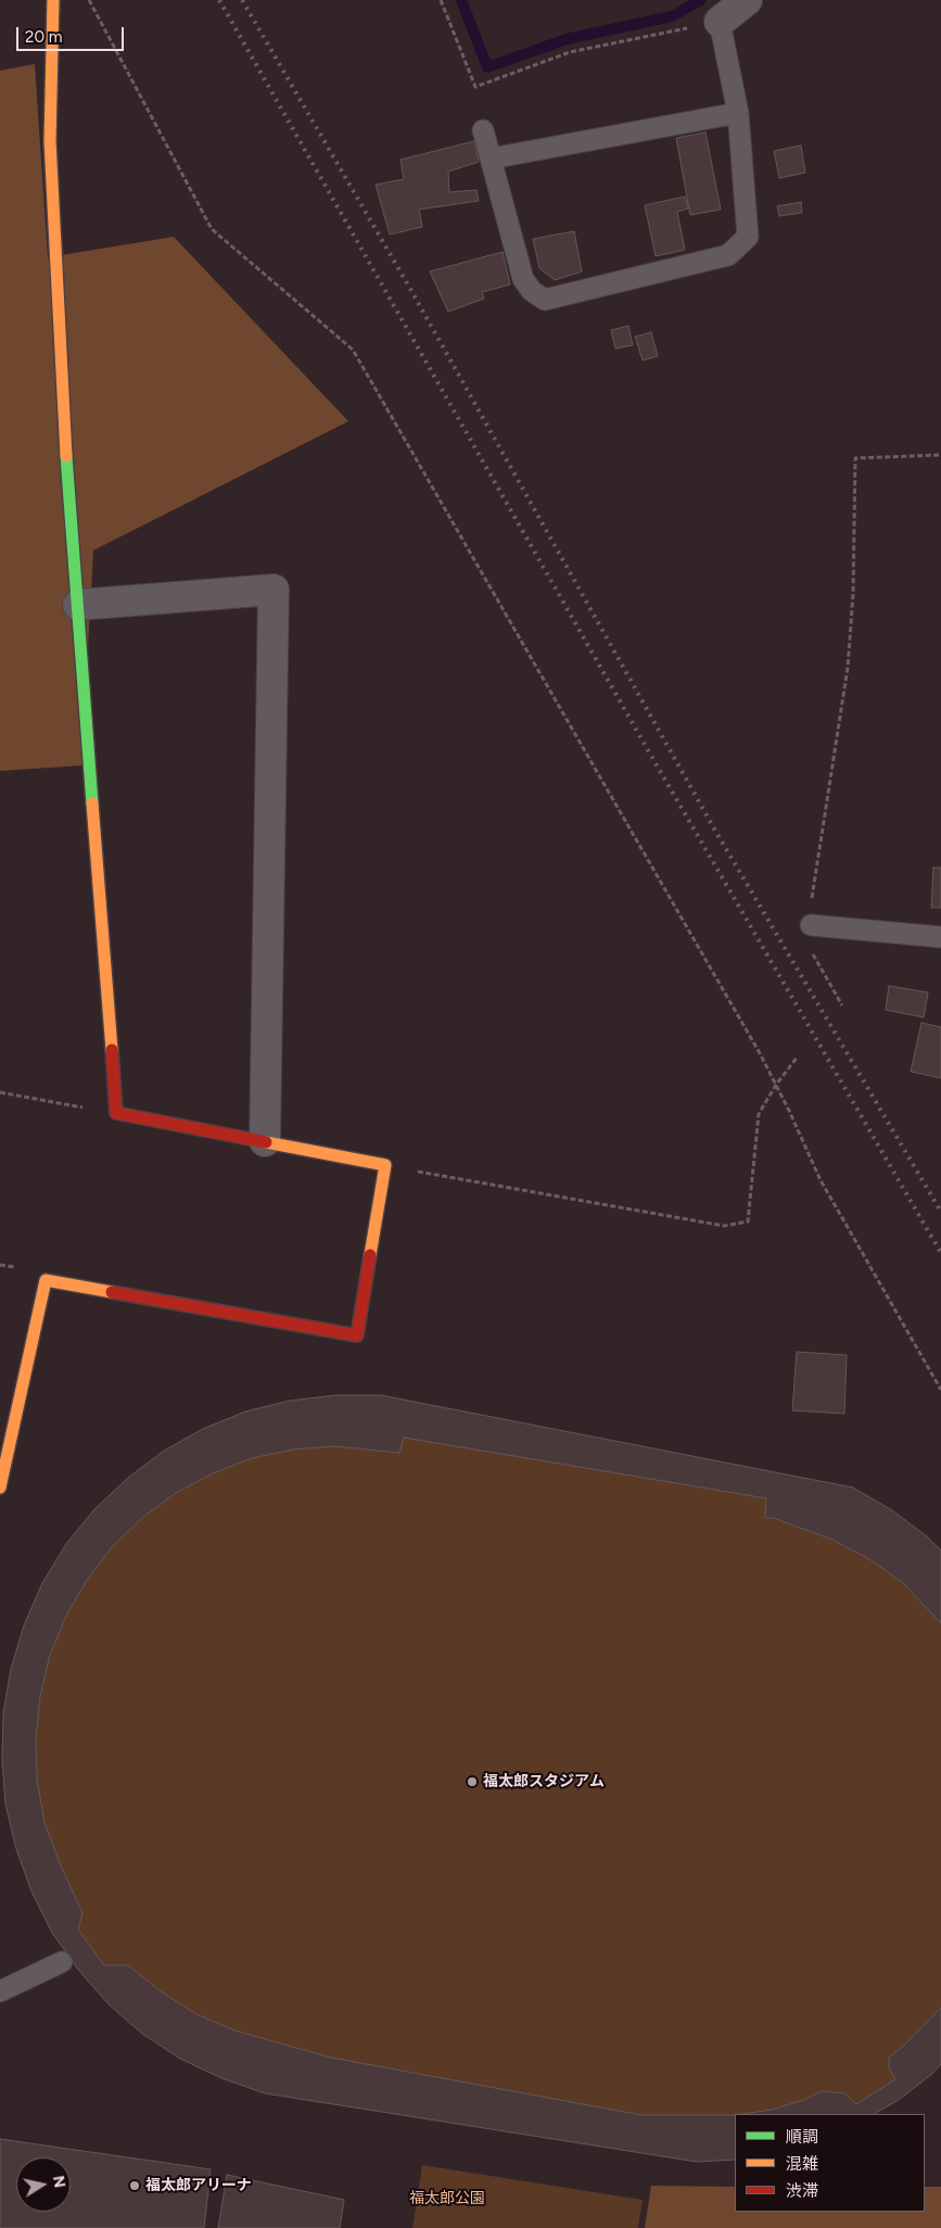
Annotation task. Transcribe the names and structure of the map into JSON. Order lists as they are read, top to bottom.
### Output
{
  "parks": ["福太郎公園"],
  "places": ["福太郎スタジアム", "福太郎アリーナ"],
  "legend": ["順調", "混雑", "渋滞"],
  "scale_bar": "20 m",
  "north": "right"
}
